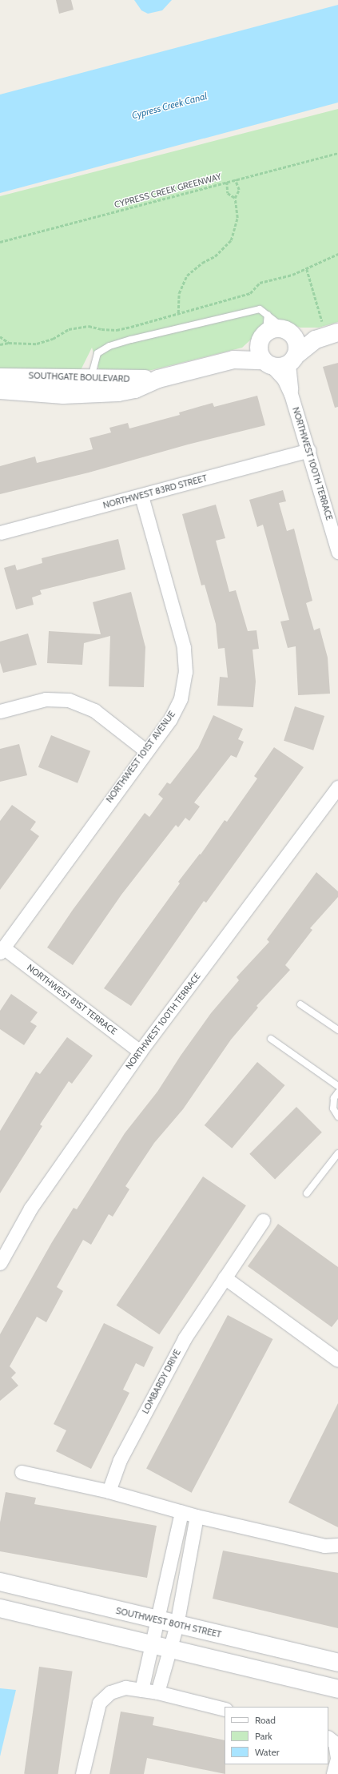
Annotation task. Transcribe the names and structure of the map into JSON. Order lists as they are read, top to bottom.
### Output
{
  "streets": {
    "street": [
      "SOUTHGATE BOULEVARD",
      "NORTHWEST 100TH TERRACE",
      "NORTHWEST 83RD STREET",
      "NORTHWEST 101ST AVENUE",
      "NORTHWEST 81ST TERRACE",
      "LOMBARDY DRIVE",
      "SOUTHWEST 80TH STREET"
    ],
    "path": ["CYPRESS CREEK GREENWAY"]
  },
  "crossings": [
    ["SOUTHGATE BOULEVARD", "NORTHWEST 100TH TERRACE"],
    ["NORTHWEST 100TH TERRACE", "NORTHWEST 83RD STREET"],
    ["NORTHWEST 100TH TERRACE", "NORTHWEST 81ST TERRACE"],
    ["NORTHWEST 83RD STREET", "NORTHWEST 101ST AVENUE"],
    ["NORTHWEST 101ST AVENUE", "NORTHWEST 81ST TERRACE"]
  ],
  "water": ["Cypress Creek Canal"],
  "legend": ["Road", "Park", "Water"]
}
